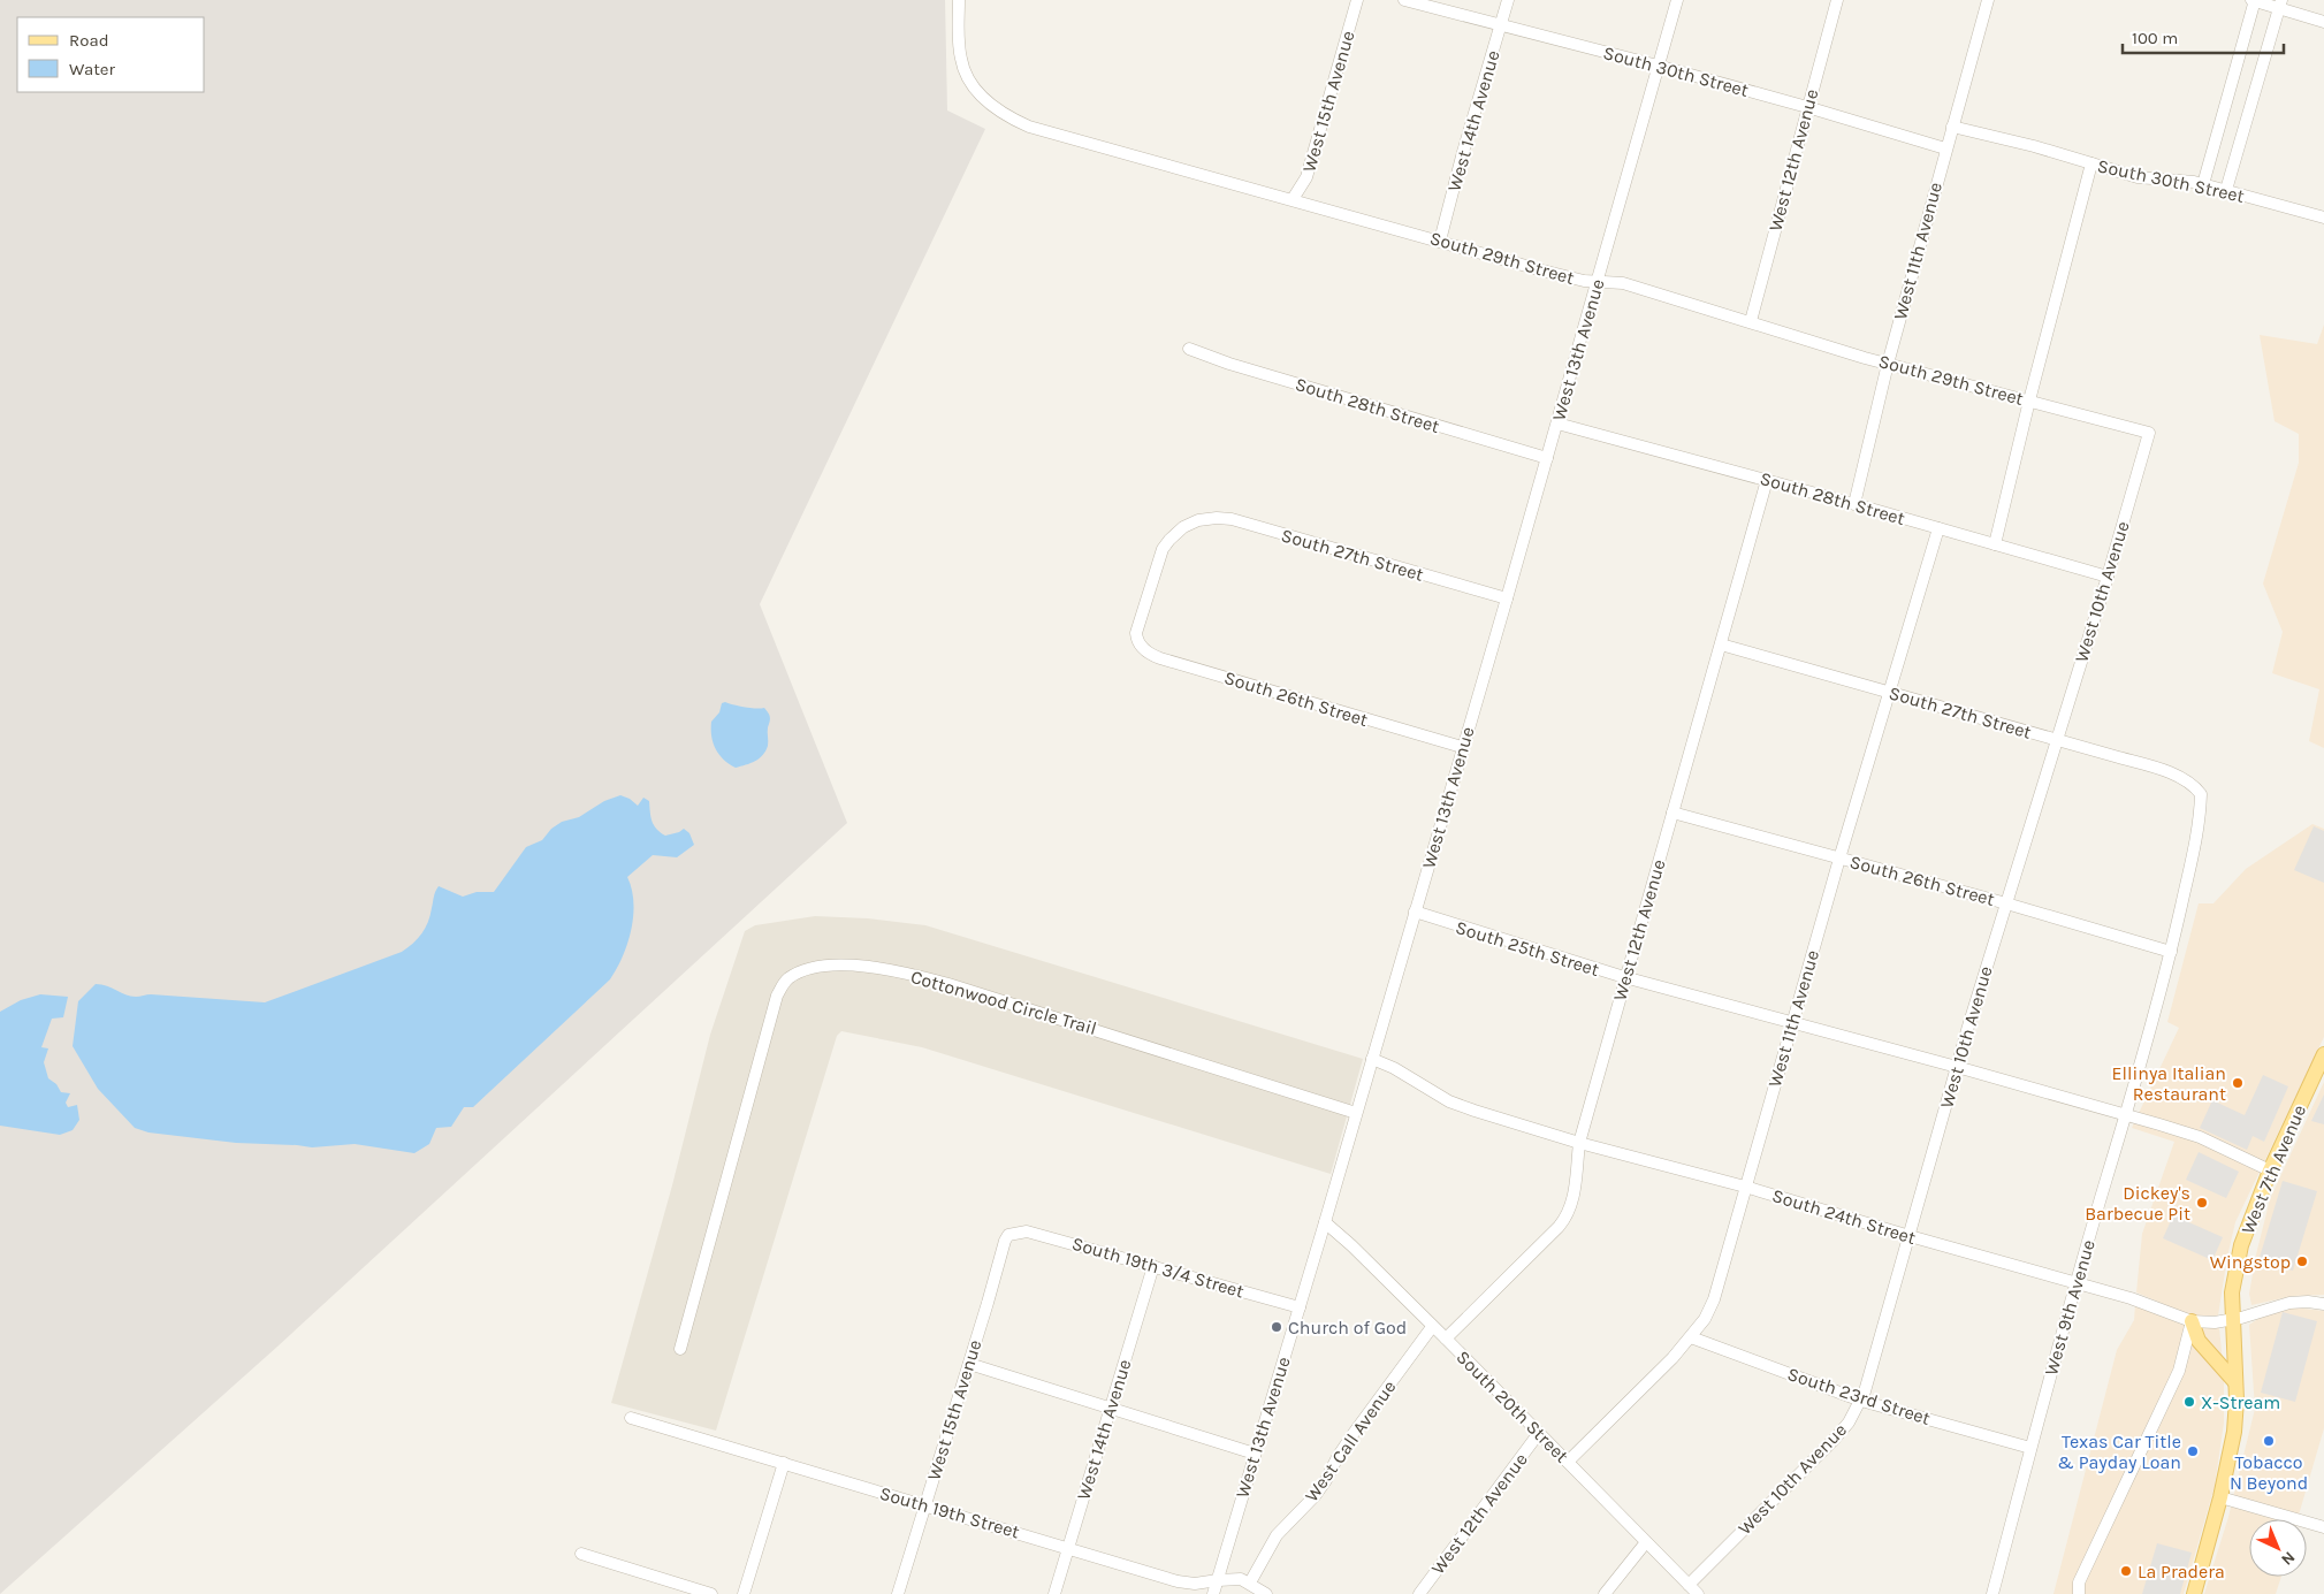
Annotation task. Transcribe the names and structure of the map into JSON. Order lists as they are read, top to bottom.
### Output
{
  "streets": {
    "main road": ["West 7th Avenue"],
    "street": [
      "South 30th Street",
      "West 15th Avenue",
      "West 14th Avenue",
      "West 12th Avenue",
      "West 11th Avenue",
      "South 29th Street",
      "West 13th Avenue",
      "South 28th Street",
      "South 27th Street",
      "West 10th Avenue",
      "South 26th Street",
      "South 25th Street",
      "Cottonwood Circle Trail",
      "South 24th Street",
      "South 19th 3/4 Street",
      "West 9th Avenue",
      "South 23rd Street",
      "South 20th Street",
      "West Call Avenue",
      "South 19th Street"
    ]
  },
  "crossings": [
    ["South 30th Street", "West 14th Avenue"],
    ["South 30th Street", "West 12th Avenue"],
    ["South 30th Street", "West 11th Avenue"],
    ["South 30th Street", "West 13th Avenue"],
    ["West 15th Avenue", "South 29th Street"],
    ["West 15th Avenue", "South 19th 3/4 Street"],
    ["West 15th Avenue", "South 19th Street"],
    ["West 14th Avenue", "South 29th Street"],
    ["West 14th Avenue", "South 19th 3/4 Street"],
    ["West 14th Avenue", "South 19th Street"],
    ["West 12th Avenue", "South 29th Street"],
    ["West 12th Avenue", "South 28th Street"],
    ["West 12th Avenue", "South 27th Street"],
    ["West 12th Avenue", "South 26th Street"],
    ["West 12th Avenue", "South 25th Street"],
    ["West 12th Avenue", "South 24th Street"],
    ["West 12th Avenue", "South 20th Street"],
    ["West 11th Avenue", "South 29th Street"],
    ["West 11th Avenue", "South 28th Street"],
    ["West 11th Avenue", "South 27th Street"],
    ["West 11th Avenue", "South 26th Street"],
    ["West 11th Avenue", "South 25th Street"],
    ["West 11th Avenue", "South 24th Street"],
    ["West 11th Avenue", "South 23rd Street"],
    ["West 11th Avenue", "South 20th Street"],
    ["South 29th Street", "West 13th Avenue"],
    ["South 29th Street", "West 10th Avenue"],
    ["West 13th Avenue", "South 28th Street"],
    ["West 13th Avenue", "South 27th Street"],
    ["West 13th Avenue", "South 26th Street"],
    ["West 13th Avenue", "South 25th Street"],
    ["West 13th Avenue", "Cottonwood Circle Trail"],
    ["West 13th Avenue", "South 24th Street"],
    ["West 13th Avenue", "South 19th 3/4 Street"],
    ["West 13th Avenue", "South 20th Street"],
    ["West 13th Avenue", "South 19th Street"],
    ["South 28th Street", "West 10th Avenue"],
    ["South 27th Street", "West 10th Avenue"],
    ["South 27th Street", "South 26th Street"],
    ["South 27th Street", "West 9th Avenue"],
    ["West 10th Avenue", "South 26th Street"],
    ["West 10th Avenue", "South 25th Street"],
    ["West 10th Avenue", "South 24th Street"],
    ["West 10th Avenue", "South 23rd Street"],
    ["West 10th Avenue", "South 20th Street"],
    ["South 26th Street", "West 9th Avenue"],
    ["South 25th Street", "West 7th Avenue"],
    ["South 25th Street", "West 9th Avenue"],
    ["West 7th Avenue", "South 24th Street"],
    ["South 24th Street", "West 9th Avenue"],
    ["West 9th Avenue", "South 23rd Street"],
    ["South 20th Street", "West Call Avenue"],
    ["West Call Avenue", "South 19th Street"]
  ],
  "places": [
    "Ellinya Italian Restaurant",
    "Dickey's Barbecue Pit",
    "Wingstop",
    "Church of God",
    "X-Stream",
    "Tobacco N Beyond",
    "Texas Car Title & Payday Loan",
    "La Pradera"
  ],
  "legend": ["Road", "Water"],
  "scale_bar": "100 m",
  "north": "bottom right"
}
